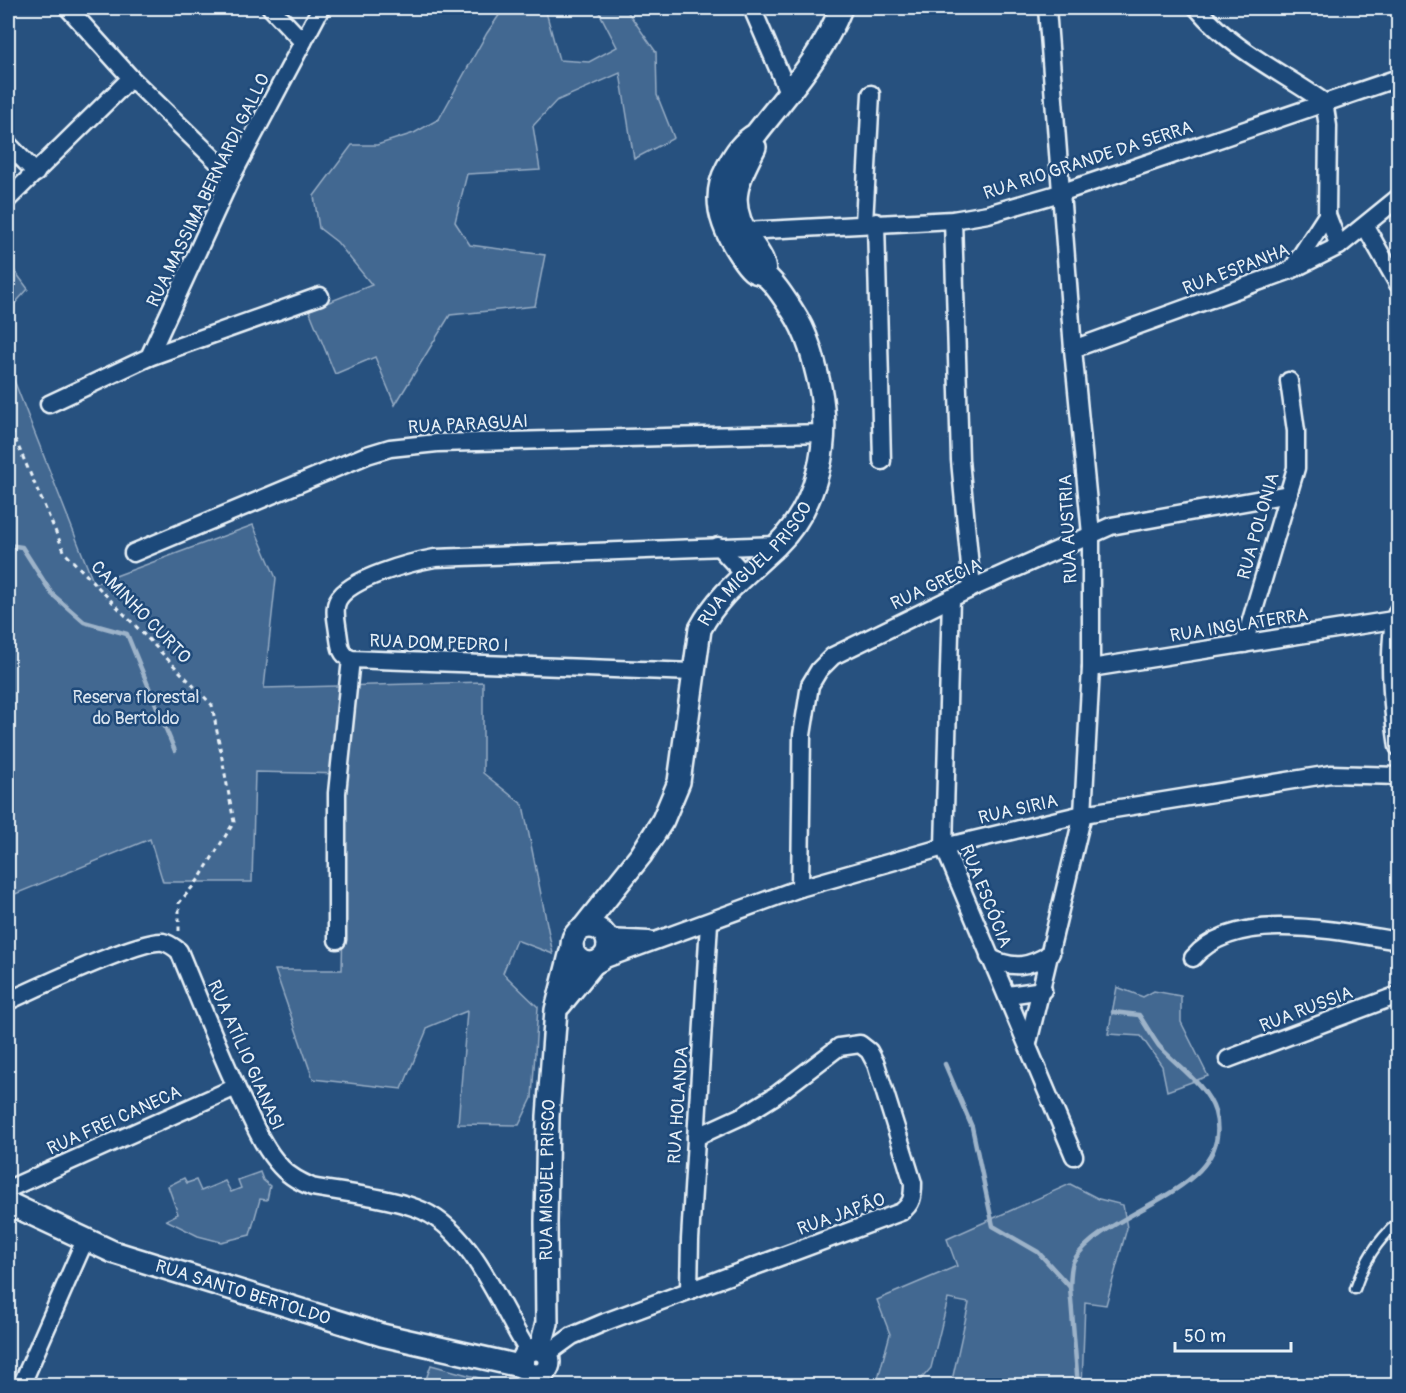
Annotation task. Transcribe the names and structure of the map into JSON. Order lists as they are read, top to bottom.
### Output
{
  "streets": {
    "street": [
      "RUA RIO GRANDE DA SERRA",
      "RUA MASSIMA BERNARDI GALLO",
      "RUA ESPANHA",
      "RUA PARAGUAI",
      "RUA POLONIA",
      "RUA AUSTRIA",
      "RUA MIGUEL PRISCO",
      "RUA GRECIA",
      "RUA INGLATERRA",
      "RUA DOM PEDRO I",
      "RUA SIRIA",
      "RUA ESCÓCIA",
      "RUA RUSSIA",
      "RUA ATÍLIO GIANASI",
      "RUA HOLANDA",
      "RUA FREI CANECA",
      "RUA JAPÃO",
      "RUA SANTO BERTOLDO"
    ],
    "path": ["CAMINHO CURTO"]
  },
  "crossings": [
    ["RUA RIO GRANDE DA SERRA", "RUA AUSTRIA"],
    ["RUA RIO GRANDE DA SERRA", "RUA MIGUEL PRISCO"],
    ["RUA ESPANHA", "RUA AUSTRIA"],
    ["RUA PARAGUAI", "RUA MIGUEL PRISCO"],
    ["RUA POLONIA", "RUA GRECIA"],
    ["RUA POLONIA", "RUA INGLATERRA"],
    ["RUA AUSTRIA", "RUA GRECIA"],
    ["RUA AUSTRIA", "RUA INGLATERRA"],
    ["RUA AUSTRIA", "RUA SIRIA"],
    ["RUA AUSTRIA", "RUA ESCÓCIA"],
    ["RUA MIGUEL PRISCO", "RUA DOM PEDRO I"],
    ["RUA MIGUEL PRISCO", "RUA SIRIA"],
    ["RUA MIGUEL PRISCO", "RUA ATÍLIO GIANASI"],
    ["RUA MIGUEL PRISCO", "RUA JAPÃO"],
    ["RUA MIGUEL PRISCO", "RUA SANTO BERTOLDO"],
    ["RUA GRECIA", "RUA SIRIA"],
    ["RUA GRECIA", "RUA ESCÓCIA"],
    ["CAMINHO CURTO", "RUA ATÍLIO GIANASI"],
    ["RUA SIRIA", "RUA ESCÓCIA"],
    ["RUA SIRIA", "RUA HOLANDA"],
    ["RUA ATÍLIO GIANASI", "RUA FREI CANECA"],
    ["RUA ATÍLIO GIANASI", "RUA JAPÃO"],
    ["RUA ATÍLIO GIANASI", "RUA SANTO BERTOLDO"],
    ["RUA HOLANDA", "RUA JAPÃO"],
    ["RUA JAPÃO", "RUA SANTO BERTOLDO"]
  ],
  "parks": ["Reserva florestal do Bertoldo"],
  "scale_bar": "50 m"
}
